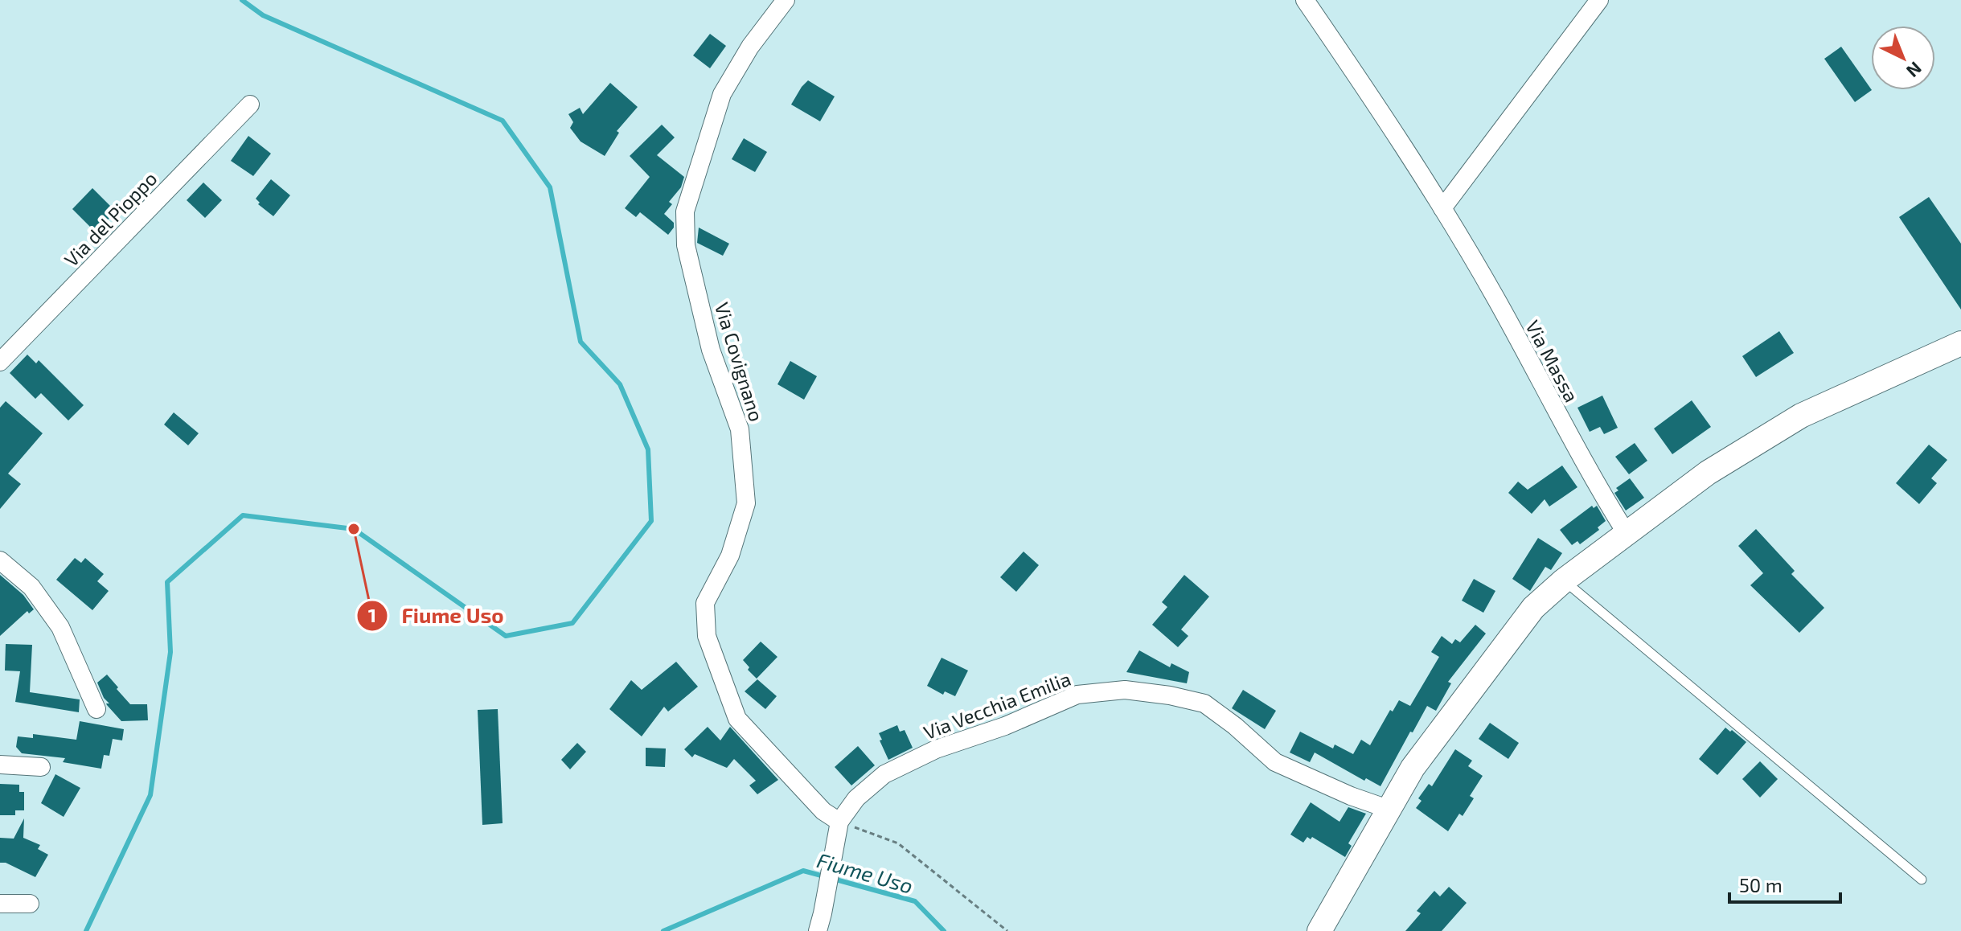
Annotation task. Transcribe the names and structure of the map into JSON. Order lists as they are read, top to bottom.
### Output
{
  "streets": {
    "street": [
      "Via del Pioppo",
      "Via Massa",
      "Via Covignano",
      "Via Vecchia Emilia"
    ]
  },
  "crossings": [
    ["Via Covignano", "Via Vecchia Emilia"]
  ],
  "water": ["Fiume Uso"],
  "places": ["Fiume Uso"],
  "scale_bar": "50 m",
  "north": "bottom right"
}
